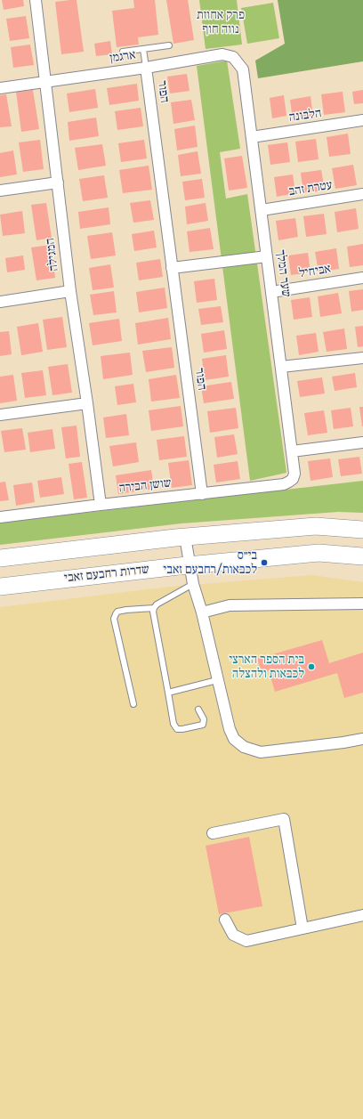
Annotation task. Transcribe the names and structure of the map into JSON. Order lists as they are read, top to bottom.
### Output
{
  "streets": {
    "main road": ["שדרות רחבעם זאבי"],
    "street": [
      "ארגמן",
      "הפור",
      "הלבונה",
      "עטרת זהב",
      "המגילה",
      "אביחיל",
      "שער המלך",
      "שושן הבירה"
    ]
  },
  "crossings": [
    ["ארגמן", "הפור"],
    ["ארגמן", "המגילה"],
    ["ארגמן", "שער המלך"],
    ["הפור", "שושן הבירה"],
    ["הלבונה", "שער המלך"],
    ["עטרת זהב", "שער המלך"],
    ["המגילה", "שושן הבירה"],
    ["אביחיל", "שער המלך"],
    ["שער המלך", "שושן הבירה"]
  ],
  "parks": ["פרק אחוזת נווה חוף"],
  "places": ["בי״ס לכבאות/רחבעם זאבי", "בית הספר הארצי לכבאות ולהצלה"]
}
